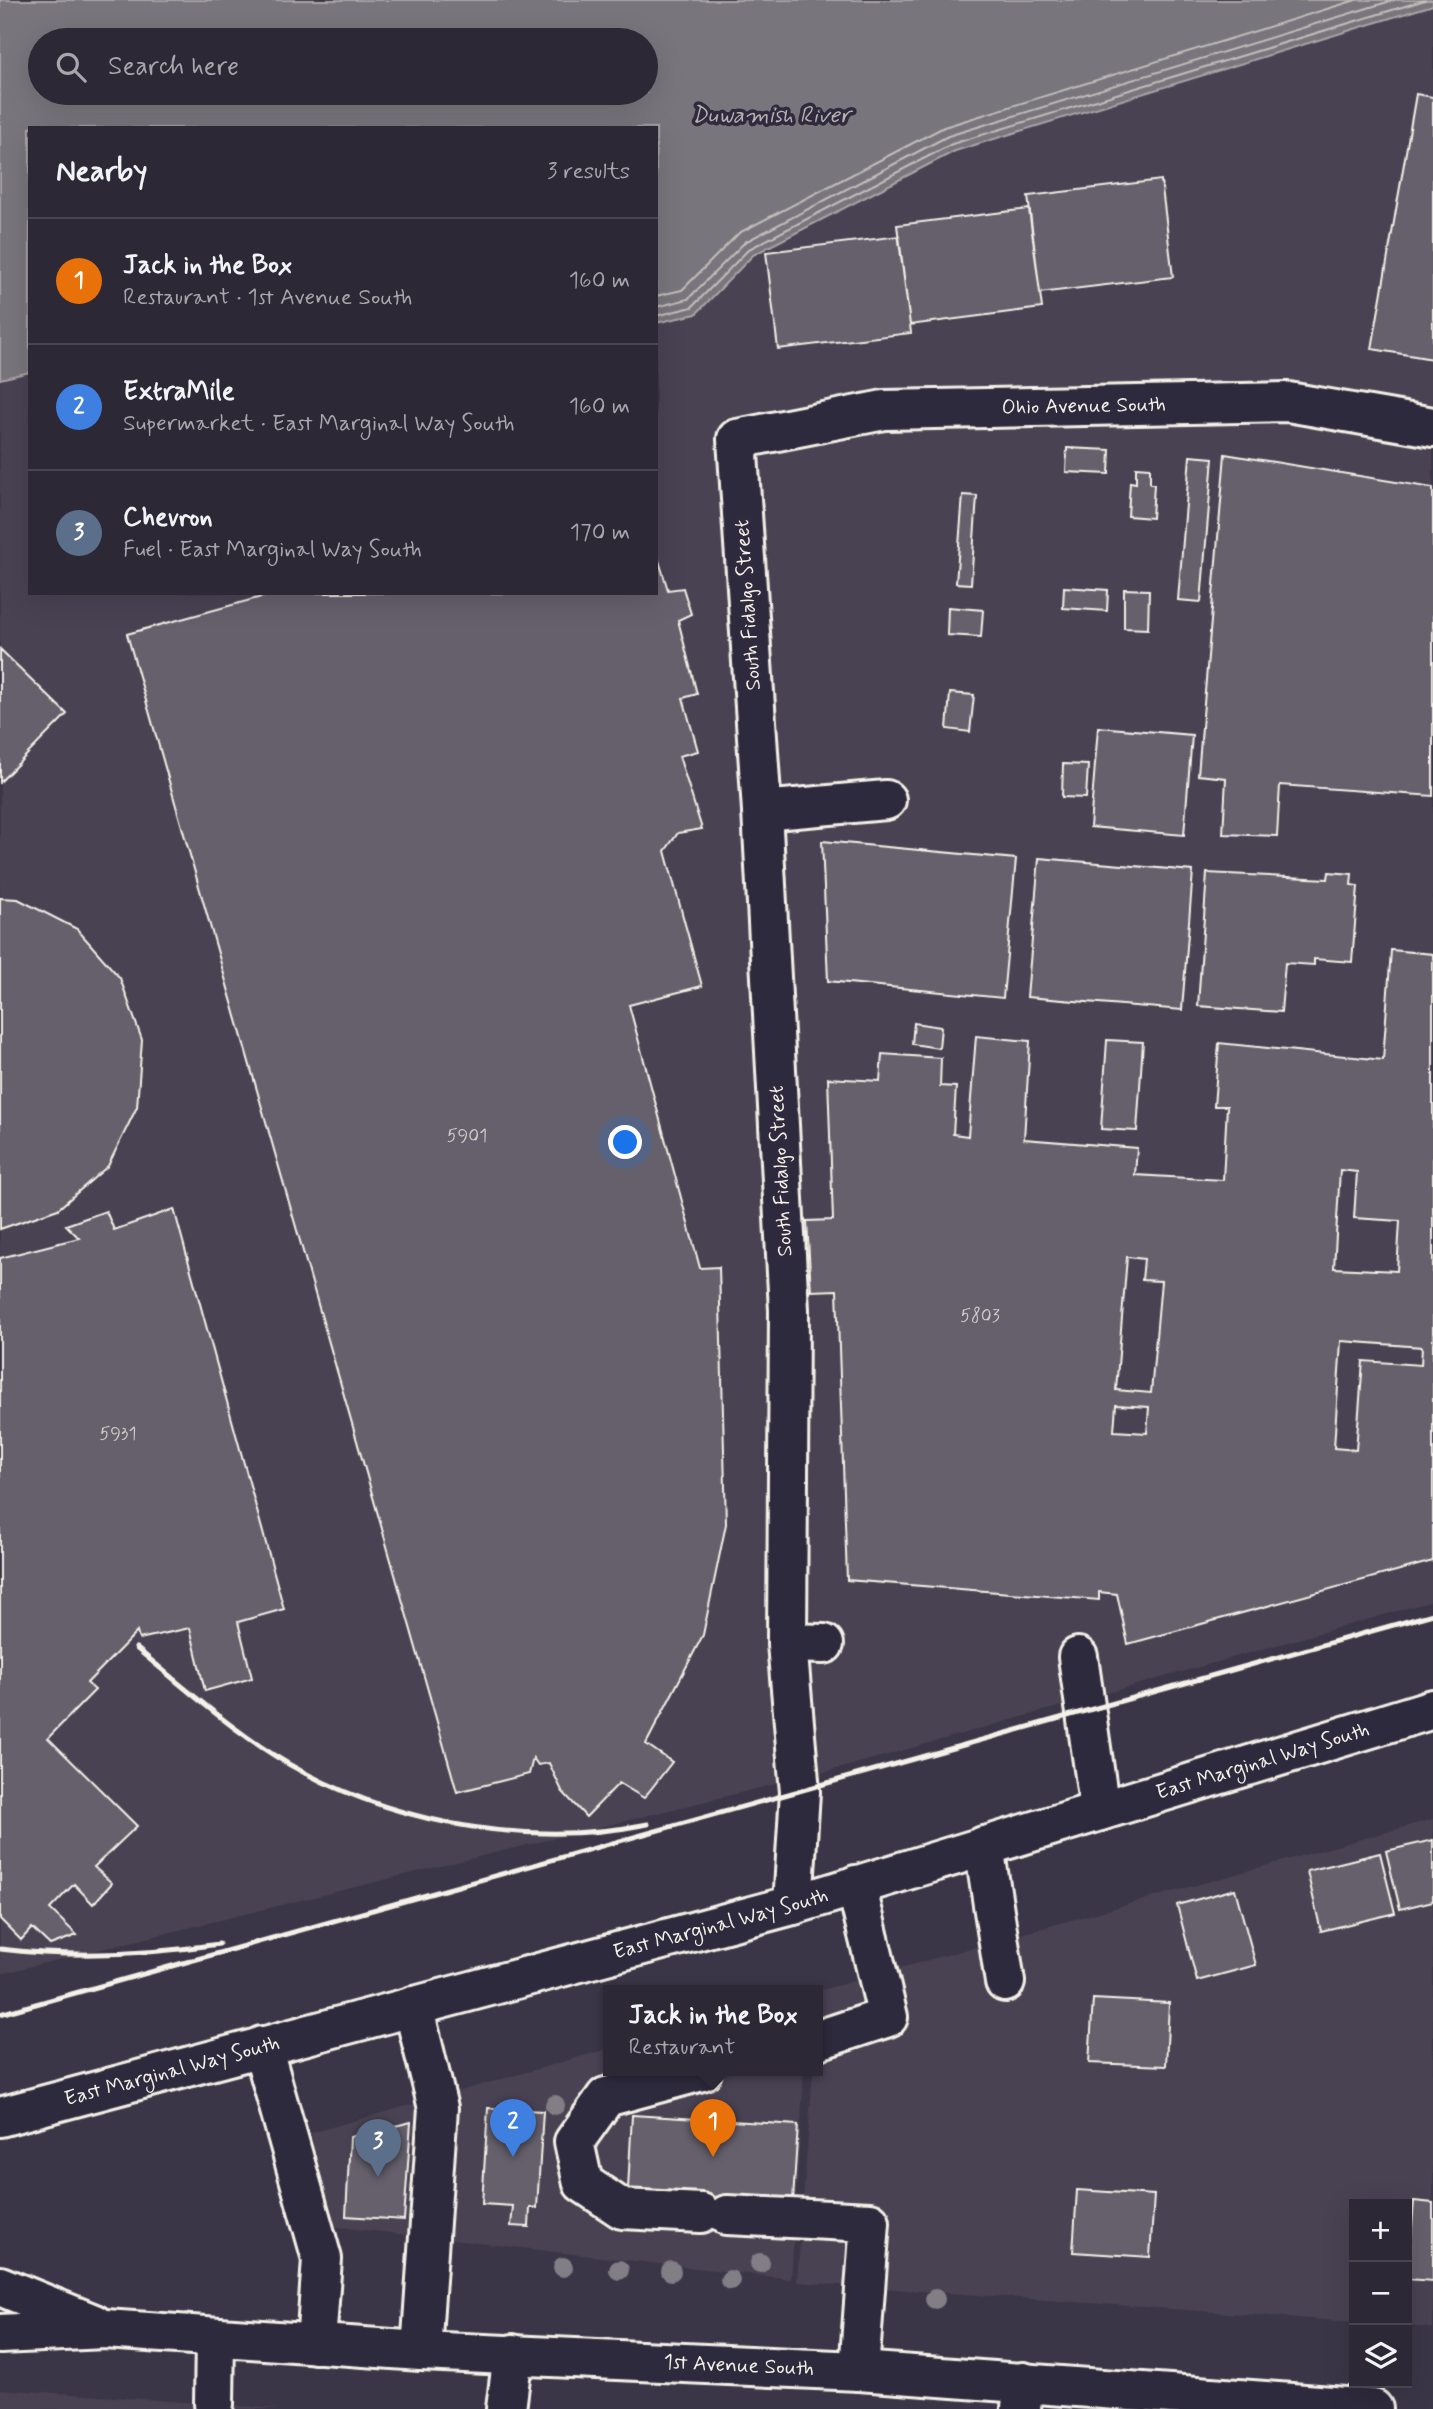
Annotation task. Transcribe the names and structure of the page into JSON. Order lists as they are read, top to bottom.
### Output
{
  "streets": {
    "main road": [
      "Ohio Avenue South",
      "South Fidalgo Street",
      "East Marginal Way South",
      "1st Avenue South"
    ]
  },
  "crossings": [
    ["Ohio Avenue South", "South Fidalgo Street"],
    ["South Fidalgo Street", "East Marginal Way South"]
  ],
  "water": ["Duwamish River"],
  "house_numbers": ["5901", "5803", "5931"],
  "page": {
    "search": "Search here",
    "heading": ["Nearby", "3 results"],
    "list": [
      {
        "mark": "1",
        "name": "Jack in the Box",
        "note": "Restaurant · 1st Avenue South",
        "value": "160 m"
      },
      {
        "mark": "2",
        "name": "ExtraMile",
        "note": "Supermarket · East Marginal Way South",
        "value": "160 m"
      },
      {
        "mark": "3",
        "name": "Chevron",
        "note": "Fuel · East Marginal Way South",
        "value": "170 m"
      }
    ],
    "popup": ["Jack in the Box", "Restaurant"],
    "pins": ["1", "2", "3"],
    "map_buttons": ["+", "−"]
  }
}
